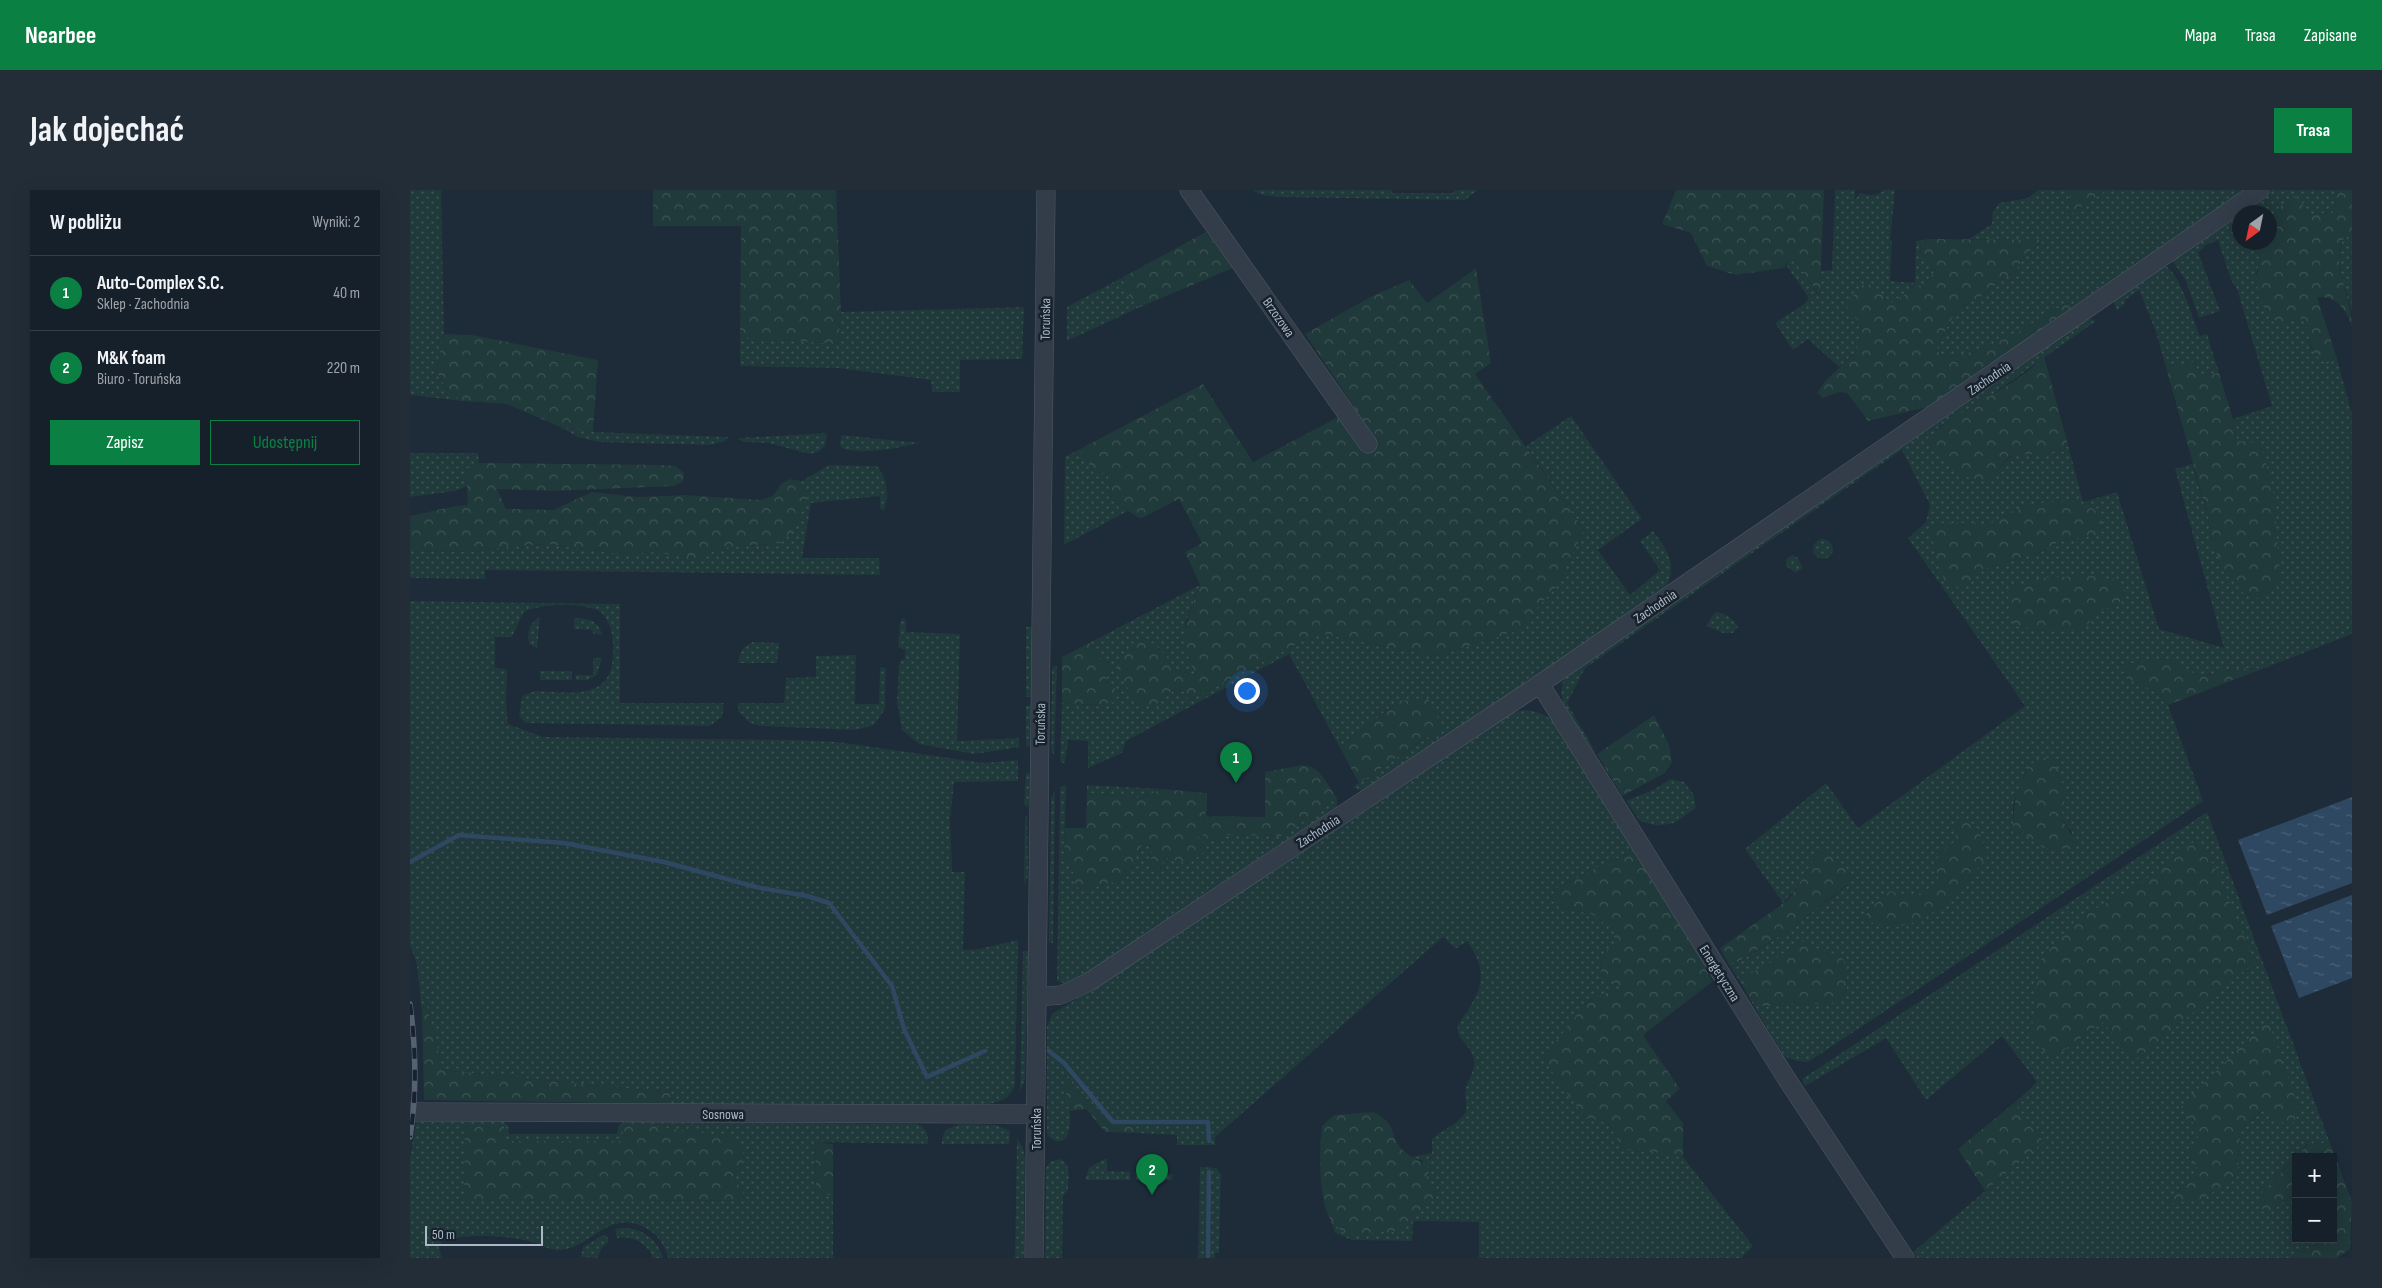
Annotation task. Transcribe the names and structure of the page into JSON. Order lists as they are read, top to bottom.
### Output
{
  "streets": {
    "street": [
      "Brzozowa",
      "Toruńska",
      "Zachodnia",
      "Energetyczna",
      "Sosnowa"
    ]
  },
  "crossings": [
    ["Toruńska", "Zachodnia"],
    ["Toruńska", "Sosnowa"],
    ["Zachodnia", "Energetyczna"]
  ],
  "scale_bar": "50 m",
  "north": "bottom left",
  "page": {
    "header": "Nearbee",
    "nav": ["Mapa", "Trasa", "Zapisane"],
    "buttons": [
      "Trasa",
      ["Zapisz", "Udostępnij"]
    ],
    "title": "Jak dojechać",
    "heading": ["W pobliżu", "Wyniki: 2"],
    "list": [
      {
        "mark": "1",
        "name": "Auto-Complex S.C.",
        "note": "Sklep · Zachodnia",
        "value": "40 m"
      },
      {
        "mark": "2",
        "name": "M&K foam",
        "note": "Biuro · Toruńska",
        "value": "220 m"
      }
    ],
    "pins": ["1", "2"],
    "map_buttons": ["+", "−"],
    "scale": "50 m"
  }
}
